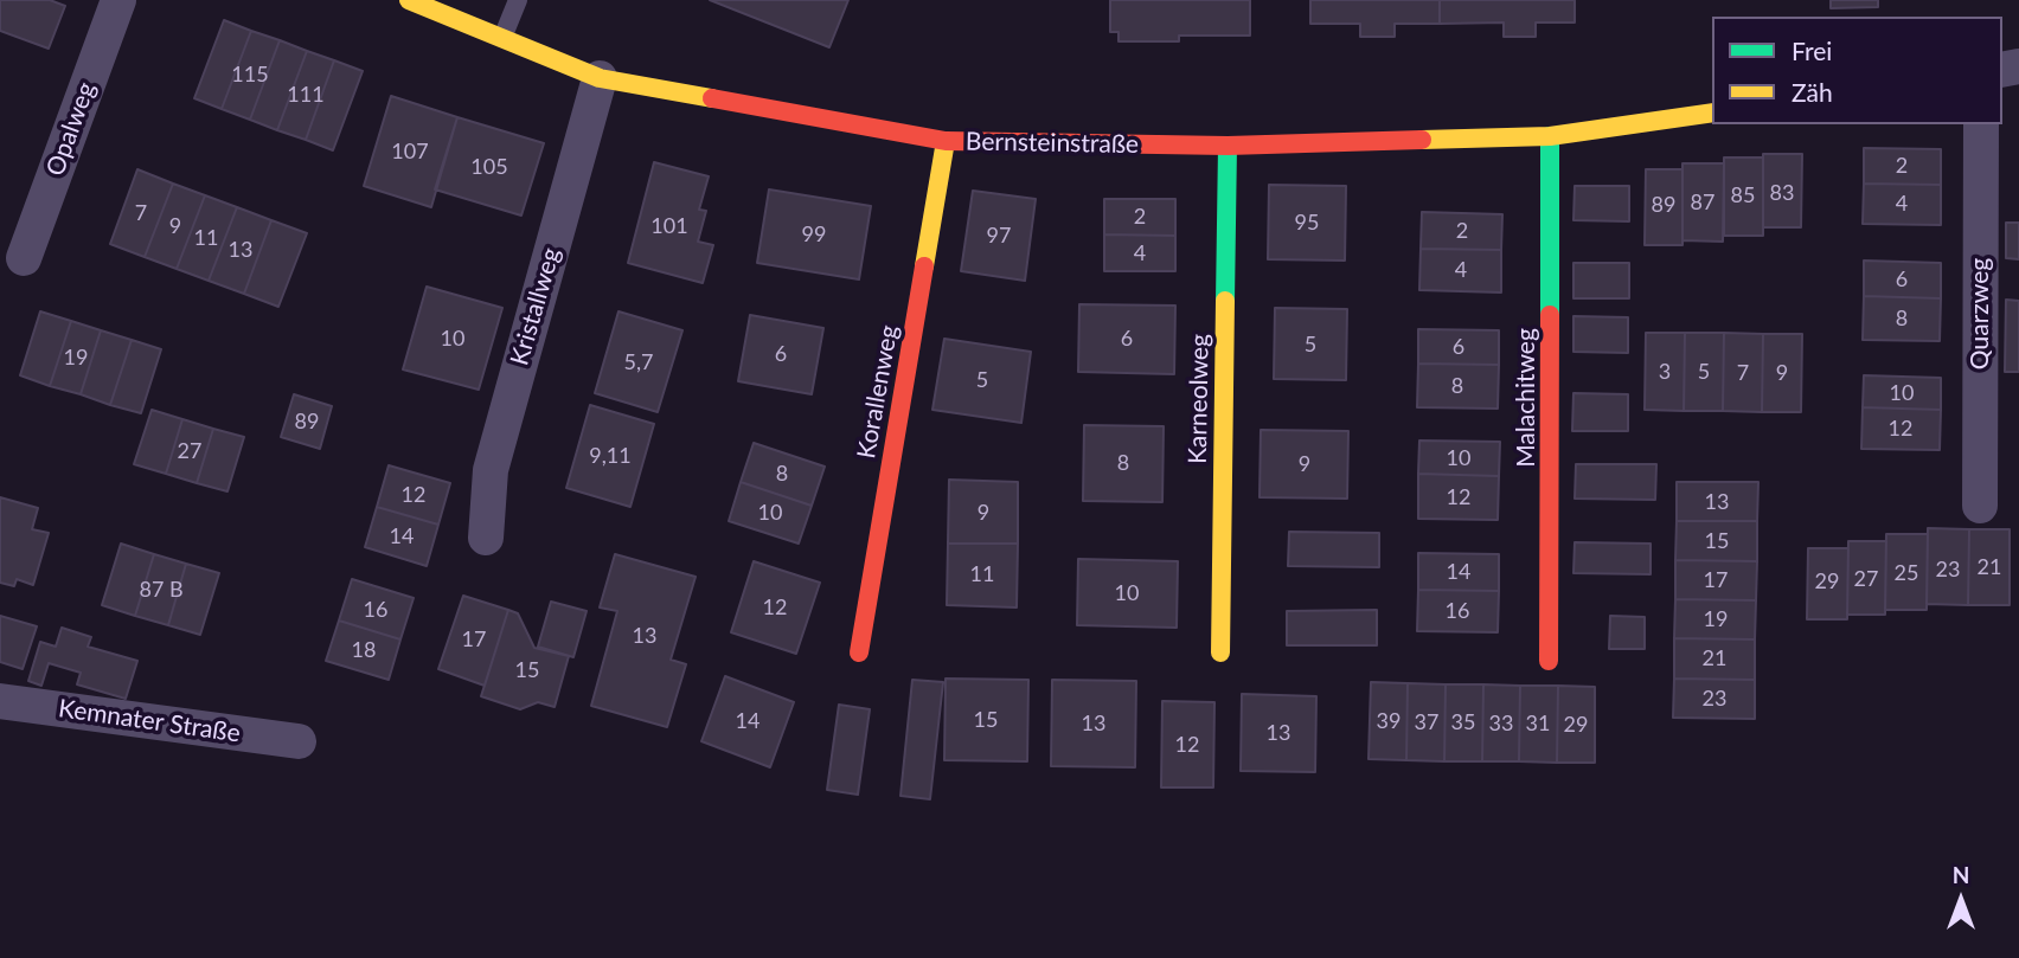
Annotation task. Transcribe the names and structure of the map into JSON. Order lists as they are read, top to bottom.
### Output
{
  "streets": {
    "street": [
      "Opalweg",
      "Bernsteinstraße",
      "Kristallweg",
      "Quarzweg",
      "Korallenweg",
      "Malachitweg",
      "Karneolweg",
      "Kemnater Straße"
    ]
  },
  "crossings": [
    ["Bernsteinstraße", "Kristallweg"],
    ["Bernsteinstraße", "Korallenweg"],
    ["Bernsteinstraße", "Malachitweg"],
    ["Bernsteinstraße", "Karneolweg"]
  ],
  "house_numbers": [
    "115",
    "111",
    "107",
    "2",
    "105",
    "83",
    "85",
    "87",
    "4",
    "89",
    "7",
    "2",
    "95",
    "9",
    "101",
    "2",
    "99",
    "97",
    "11",
    "13",
    "4",
    "4",
    "6",
    "8",
    "10",
    "6",
    "5",
    "6",
    "6",
    "19",
    "5,7",
    "3",
    "5",
    "7",
    "9",
    "5",
    "8",
    "10",
    "89",
    "12",
    "27",
    "9,11",
    "10",
    "8",
    "9",
    "8",
    "12",
    "12",
    "13",
    "10",
    "9",
    "14",
    "15",
    "21",
    "23",
    "14",
    "25",
    "11",
    "27",
    "17",
    "29",
    "87 B",
    "10",
    "12",
    "16",
    "16",
    "19",
    "13",
    "17",
    "18",
    "21",
    "15",
    "23",
    "15",
    "14",
    "39",
    "37",
    "35",
    "13",
    "33",
    "31",
    "29",
    "13",
    "12"
  ],
  "legend": ["Frei", "Zäh"],
  "north": "top"
}
